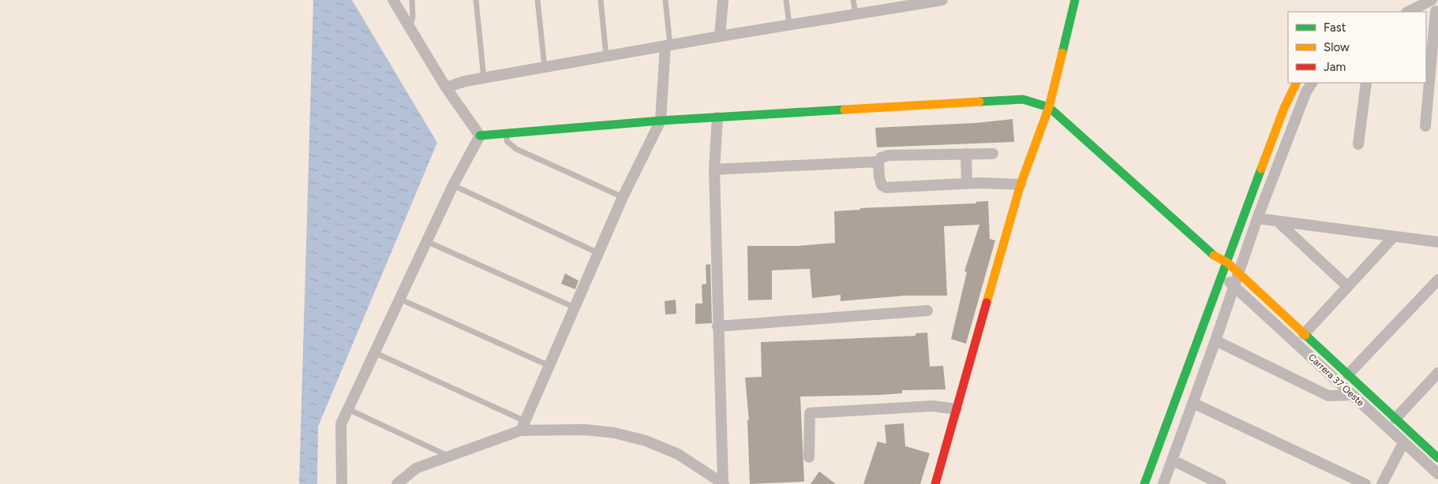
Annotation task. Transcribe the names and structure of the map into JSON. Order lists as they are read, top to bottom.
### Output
{
  "streets": {
    "street": ["Carrera 37 Oeste"]
  },
  "legend": ["Fast", "Slow", "Jam"]
}
